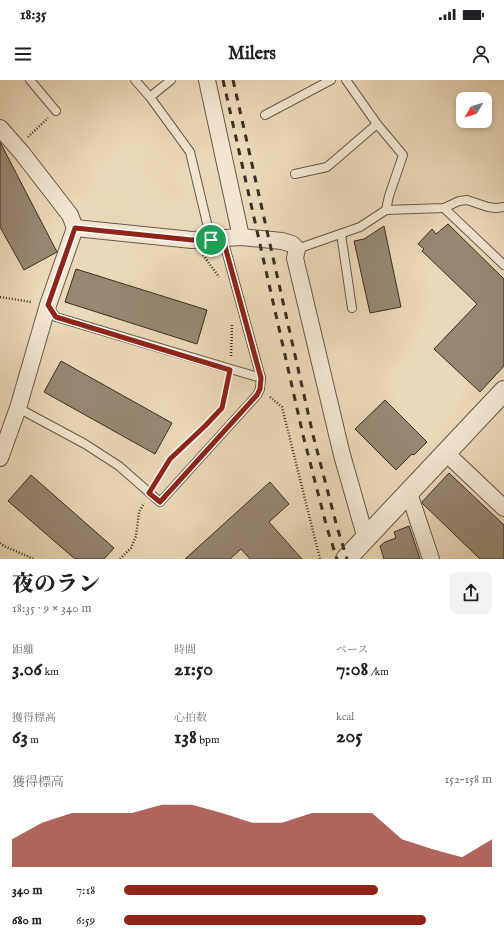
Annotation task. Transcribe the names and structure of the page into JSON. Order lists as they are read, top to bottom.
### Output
{
  "north": "bottom left",
  "page": {
    "status": "18:35",
    "header": "Milers",
    "heading": ["夜のラン", "18:35 · 9 × 340 m"],
    "stats": [
      ["距離", "3.06 km"],
      ["時間", "21:50"],
      ["ペース", "7:08 /km"],
      ["獲得標高", "63 m"],
      ["心拍数", "138 bpm"],
      ["kcal", "205"]
    ],
    "chart": ["獲得標高", "152–158 m"],
    "list": [
      {
        "name": "340 m",
        "note": "7:18"
      },
      {
        "name": "680 m",
        "note": "6:59"
      }
    ]
  }
}
